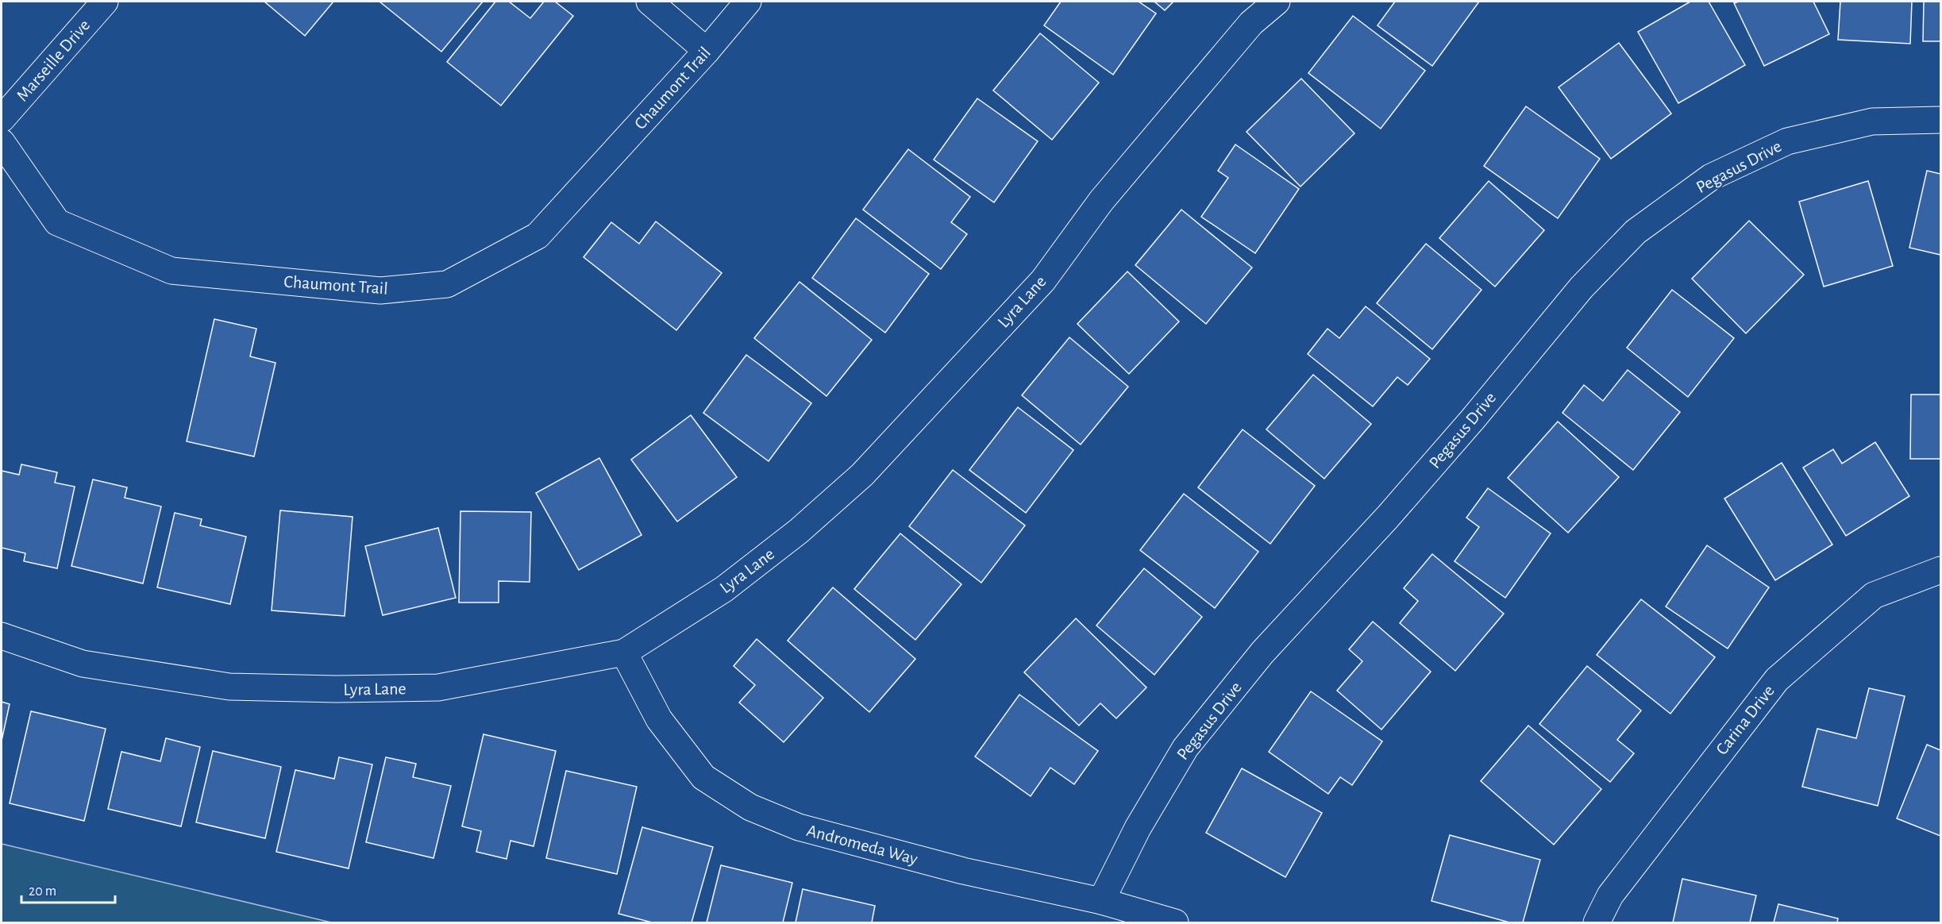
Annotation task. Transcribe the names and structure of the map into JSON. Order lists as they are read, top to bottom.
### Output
{
  "streets": {
    "street": [
      "Marseille Drive",
      "Chaumont Trail",
      "Pegasus Drive",
      "Lyra Lane",
      "Carina Drive",
      "Andromeda Way"
    ]
  },
  "crossings": [
    ["Pegasus Drive", "Andromeda Way"],
    ["Lyra Lane", "Andromeda Way"]
  ],
  "scale_bar": "20 m"
}
